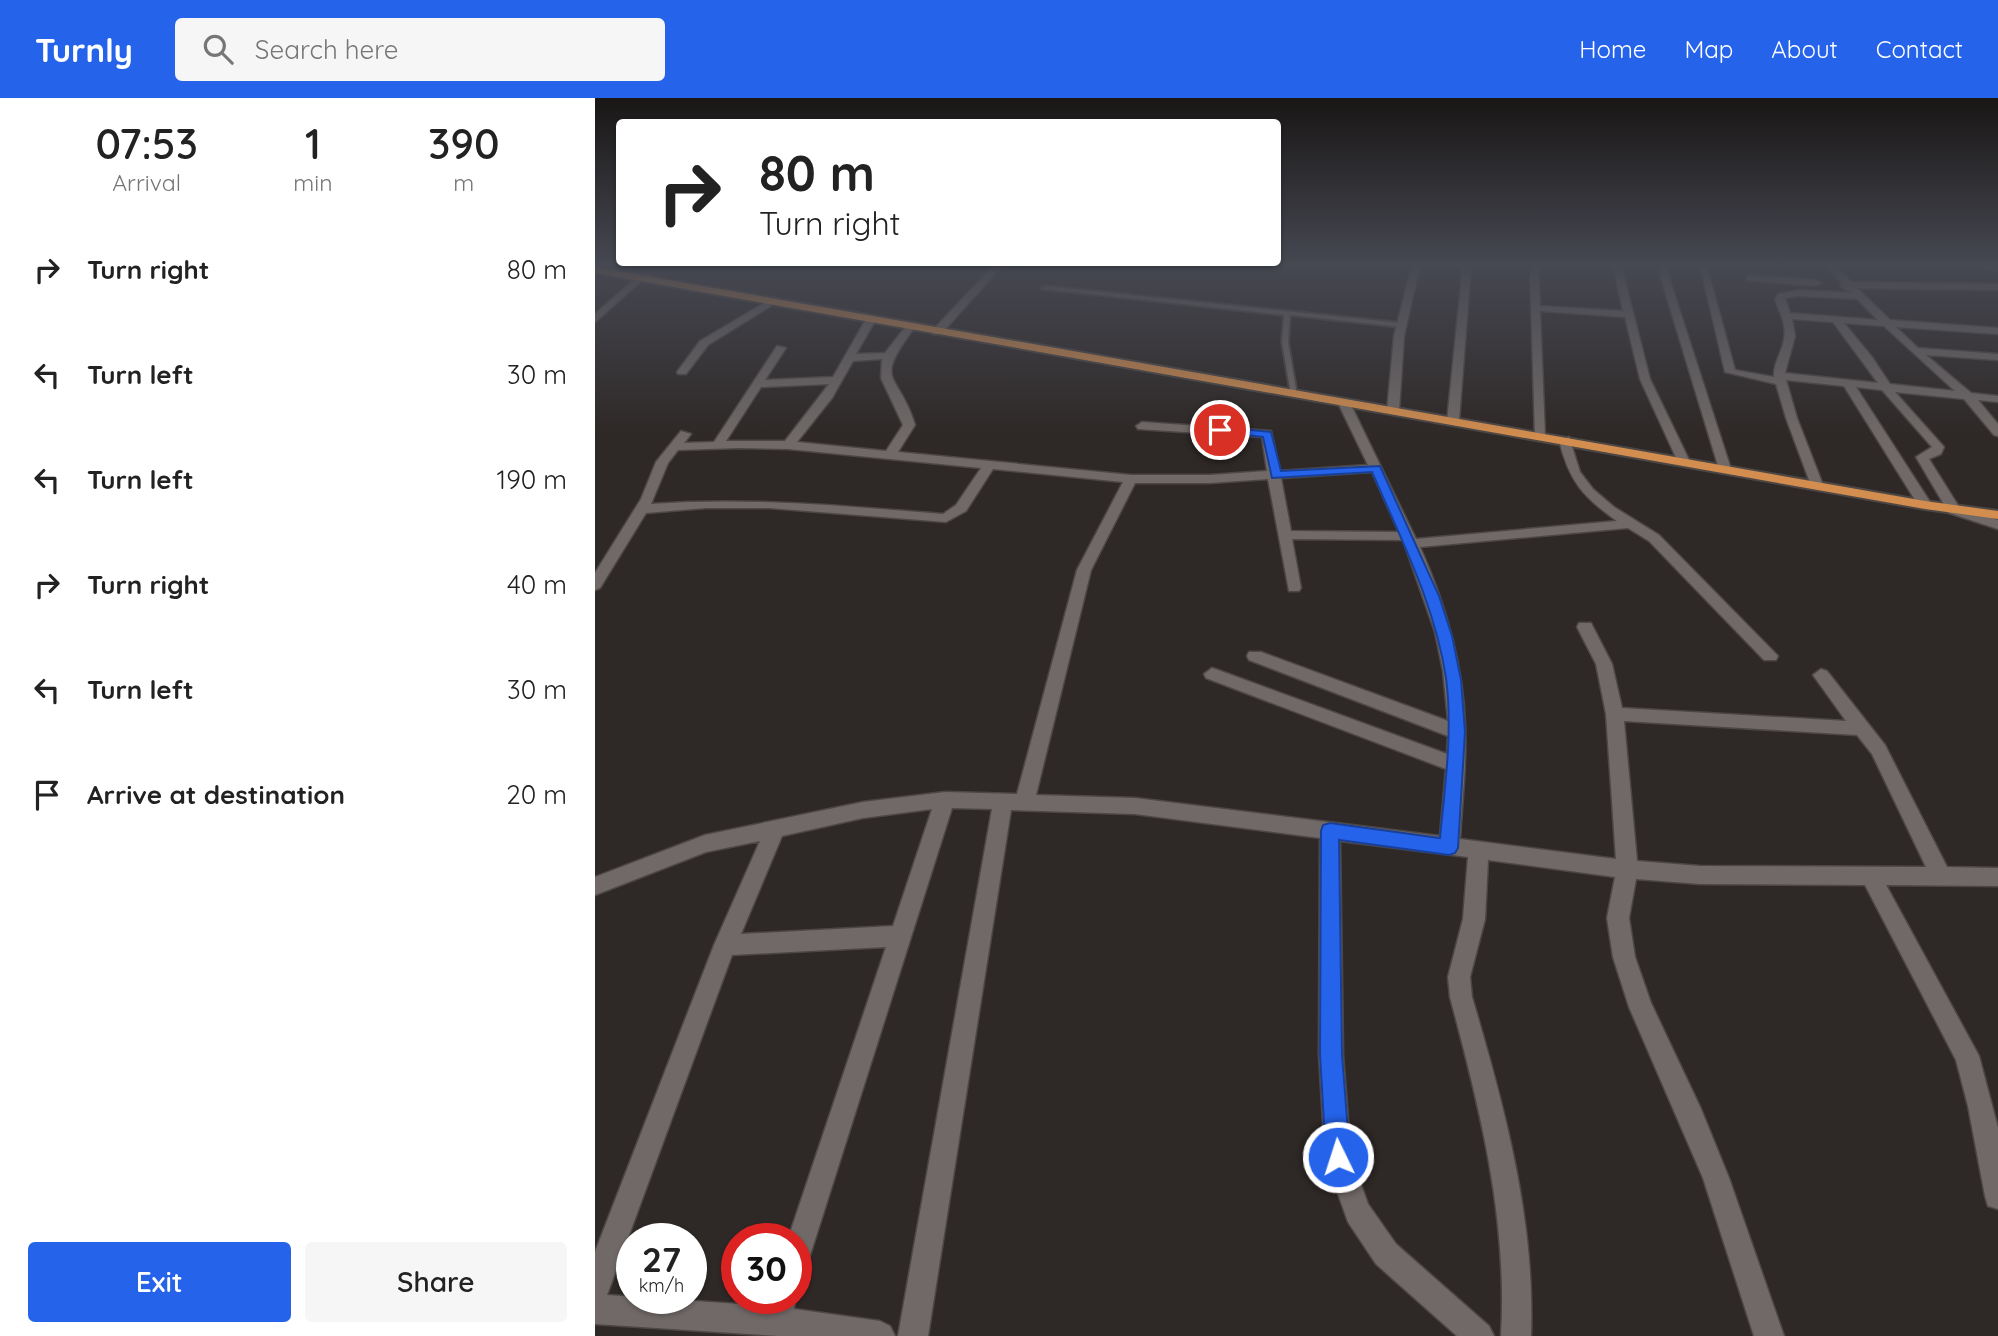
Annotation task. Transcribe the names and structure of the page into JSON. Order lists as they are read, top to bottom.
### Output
{
  "page": {
    "header": "Turnly",
    "search": "Search here",
    "nav": [
      "Home",
      "Map",
      "About",
      "Contact"
    ],
    "eta": [
      "07:53",
      "Arrival",
      "1",
      "min",
      "390",
      "m"
    ],
    "turn": ["80 m", "Turn right"],
    "list": [
      {
        "name": "Turn right",
        "value": "80 m"
      },
      {
        "name": "Turn left",
        "value": "30 m"
      },
      {
        "name": "Turn left",
        "value": "190 m"
      },
      {
        "name": "Turn right",
        "value": "40 m"
      },
      {
        "name": "Turn left",
        "value": "30 m"
      },
      {
        "name": "Arrive at destination",
        "value": "20 m"
      }
    ],
    "speed": "27 km/h",
    "limit": "30",
    "buttons": ["Exit", "Share"]
  }
}
